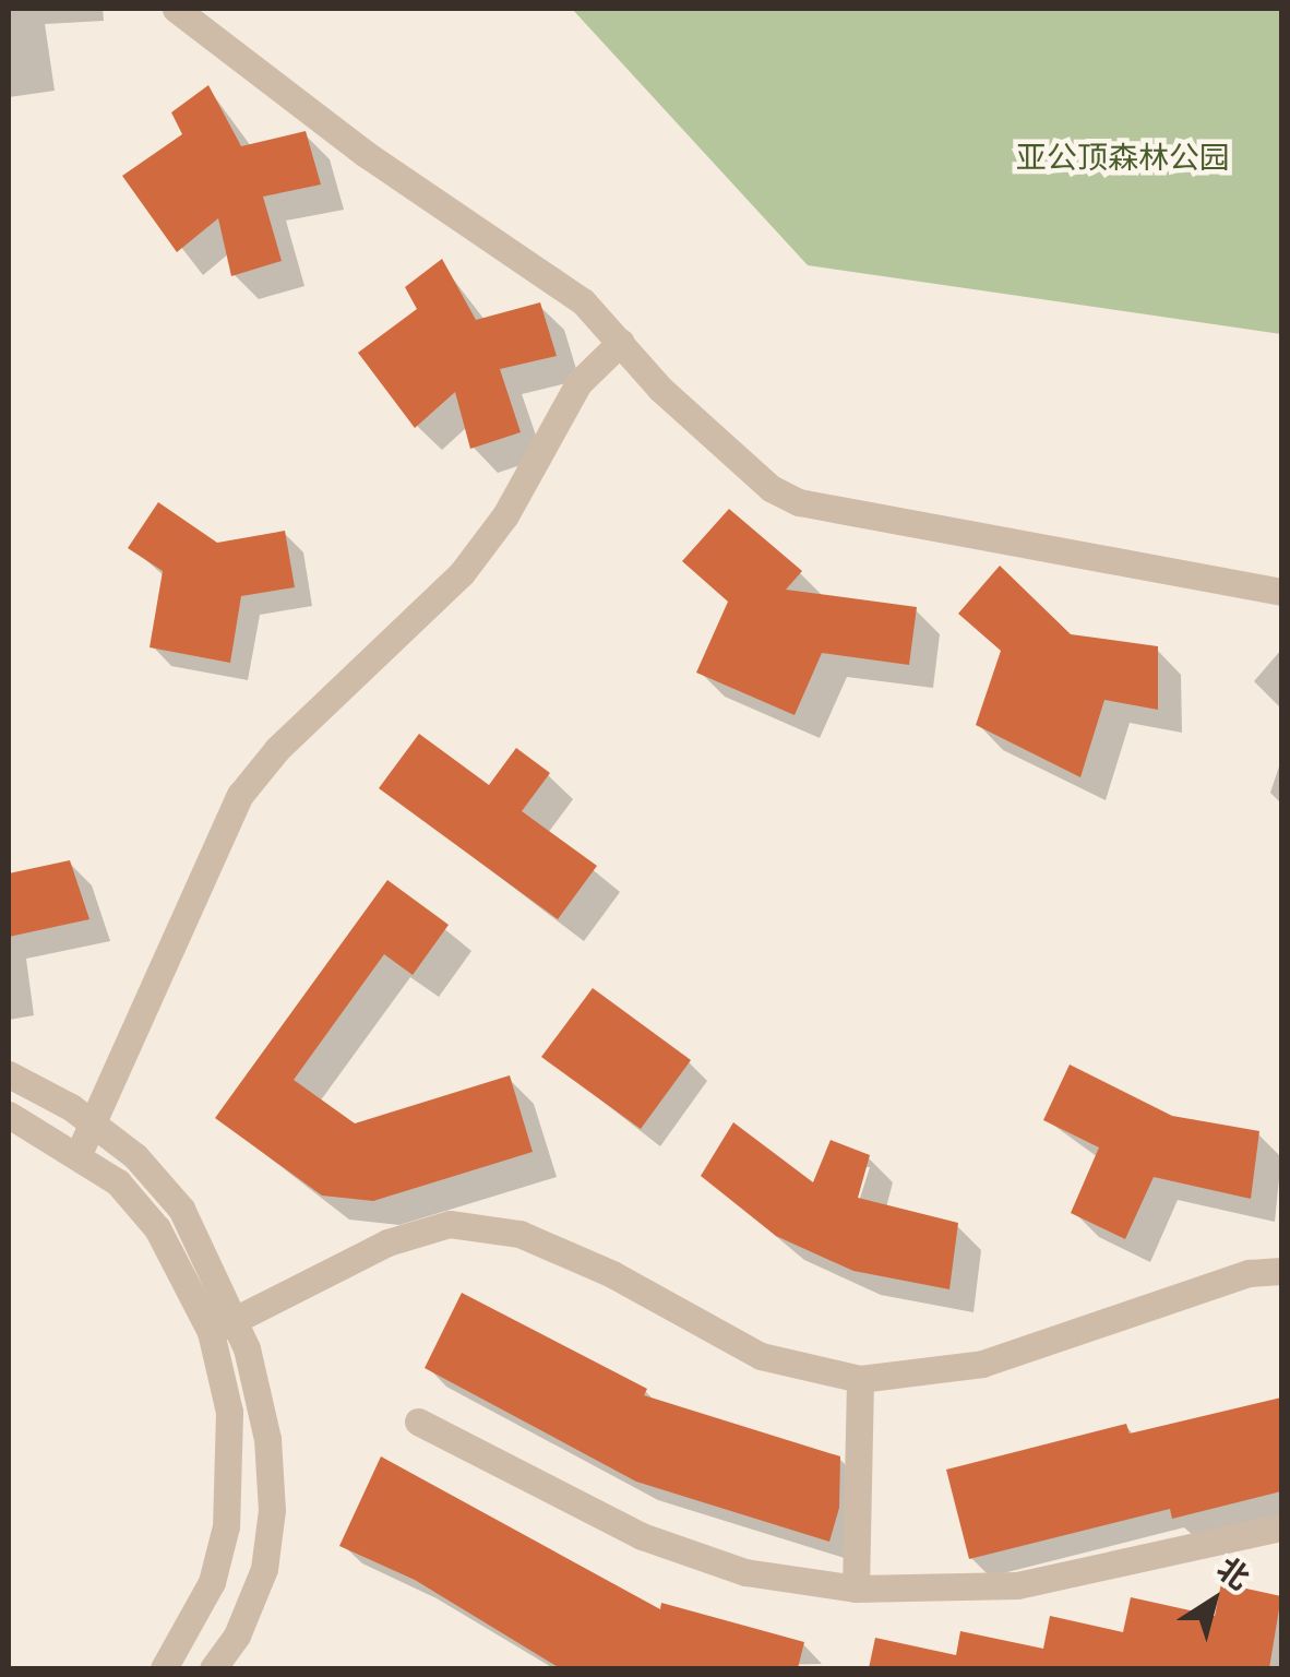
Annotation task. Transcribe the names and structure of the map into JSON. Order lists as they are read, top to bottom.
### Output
{
  "parks": ["亚公顶森林公园"],
  "north": "top right"
}
